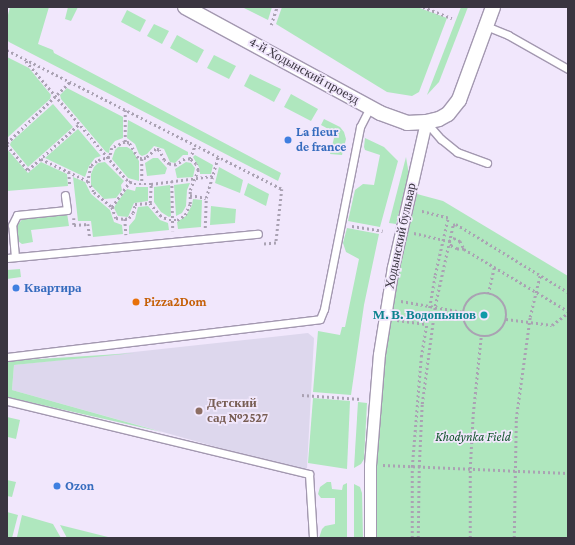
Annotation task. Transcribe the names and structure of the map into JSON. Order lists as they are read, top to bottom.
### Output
{
  "streets": {
    "street": ["4-й Ходынский проезд", "Ходынский бульвар"]
  },
  "crossings": [
    ["4-й Ходынский проезд", "Ходынский бульвар"]
  ],
  "parks": ["Khodynka Field"],
  "places": [
    "La fleur de france",
    "Квартира",
    "Pizza2Dom",
    "М. В. Водопьянов",
    "Детский сад №2527",
    "Ozon"
  ]
}
